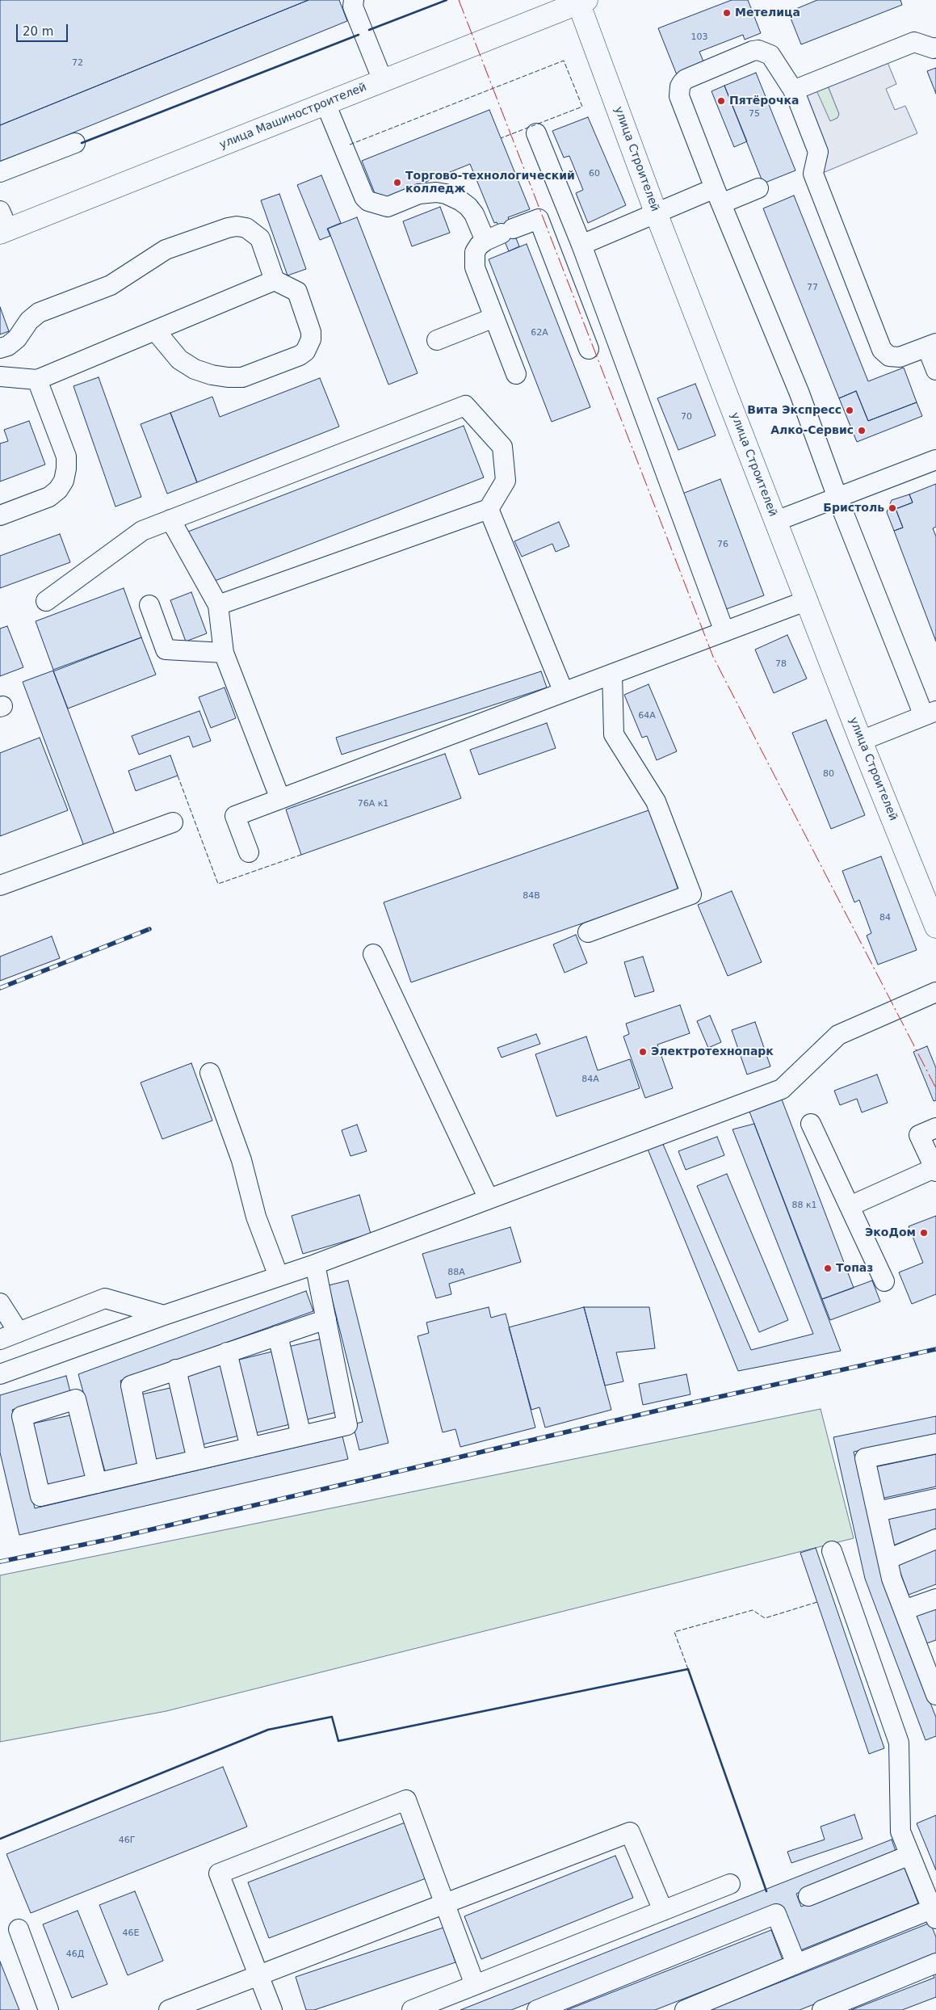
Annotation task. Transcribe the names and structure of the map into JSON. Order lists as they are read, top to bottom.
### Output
{
  "streets": {
    "main road": ["улица Машиностроителей", "улица Строителей"]
  },
  "crossings": [
    ["улица Машиностроителей", "улица Строителей"]
  ],
  "places": [
    "Метелица",
    "Пятёрочка",
    "Торгово-технологический колледж",
    "Вита Экспресс",
    "Алко-Сервис",
    "Бристоль",
    "Электротехнопарк",
    "ЭкоДом",
    "Топаз"
  ],
  "house_numbers": [
    "103",
    "72",
    "75",
    "60",
    "77",
    "62А",
    "70",
    "76",
    "78",
    "64А",
    "80",
    "76А к1",
    "84В",
    "84",
    "84А",
    "88 к1",
    "88А",
    "46Г",
    "46Е",
    "46Д"
  ],
  "scale_bar": "20 m"
}
